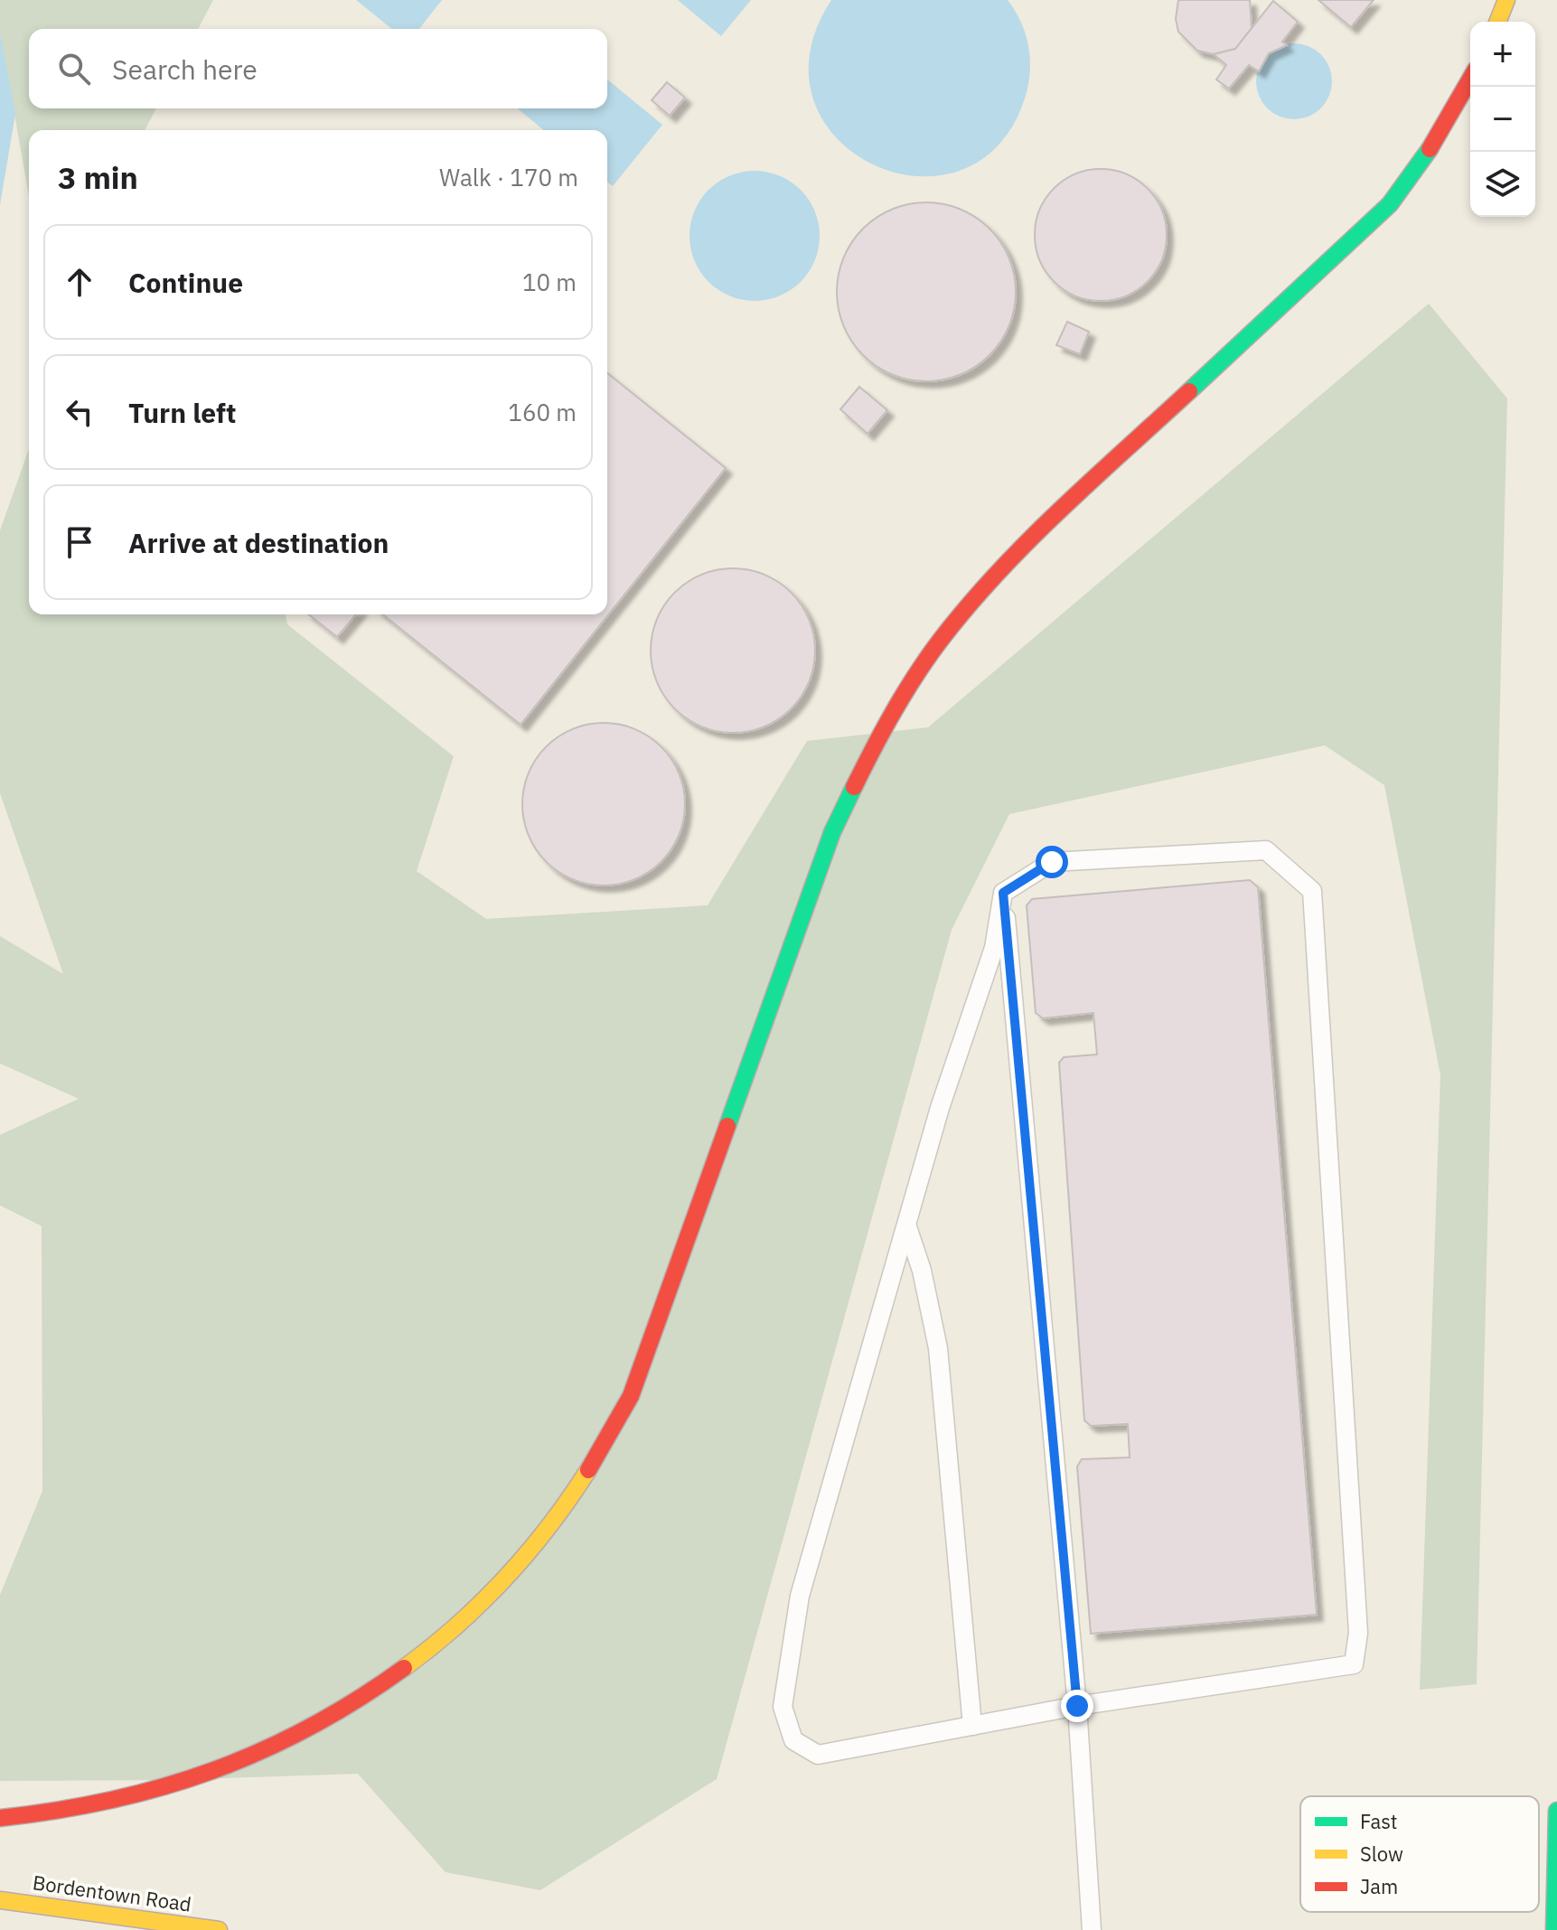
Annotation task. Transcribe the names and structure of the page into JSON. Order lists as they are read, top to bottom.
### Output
{
  "streets": {
    "highway": ["Bordentown Road"]
  },
  "legend": ["Fast", "Slow", "Jam"],
  "page": {
    "map_buttons": ["+", "−"],
    "search": "Search here",
    "heading": ["3 min", "Walk · 170 m"],
    "list": [
      ["Continue", "10 m"],
      ["Turn left", "160 m"],
      "Arrive at destination"
    ]
  }
}
